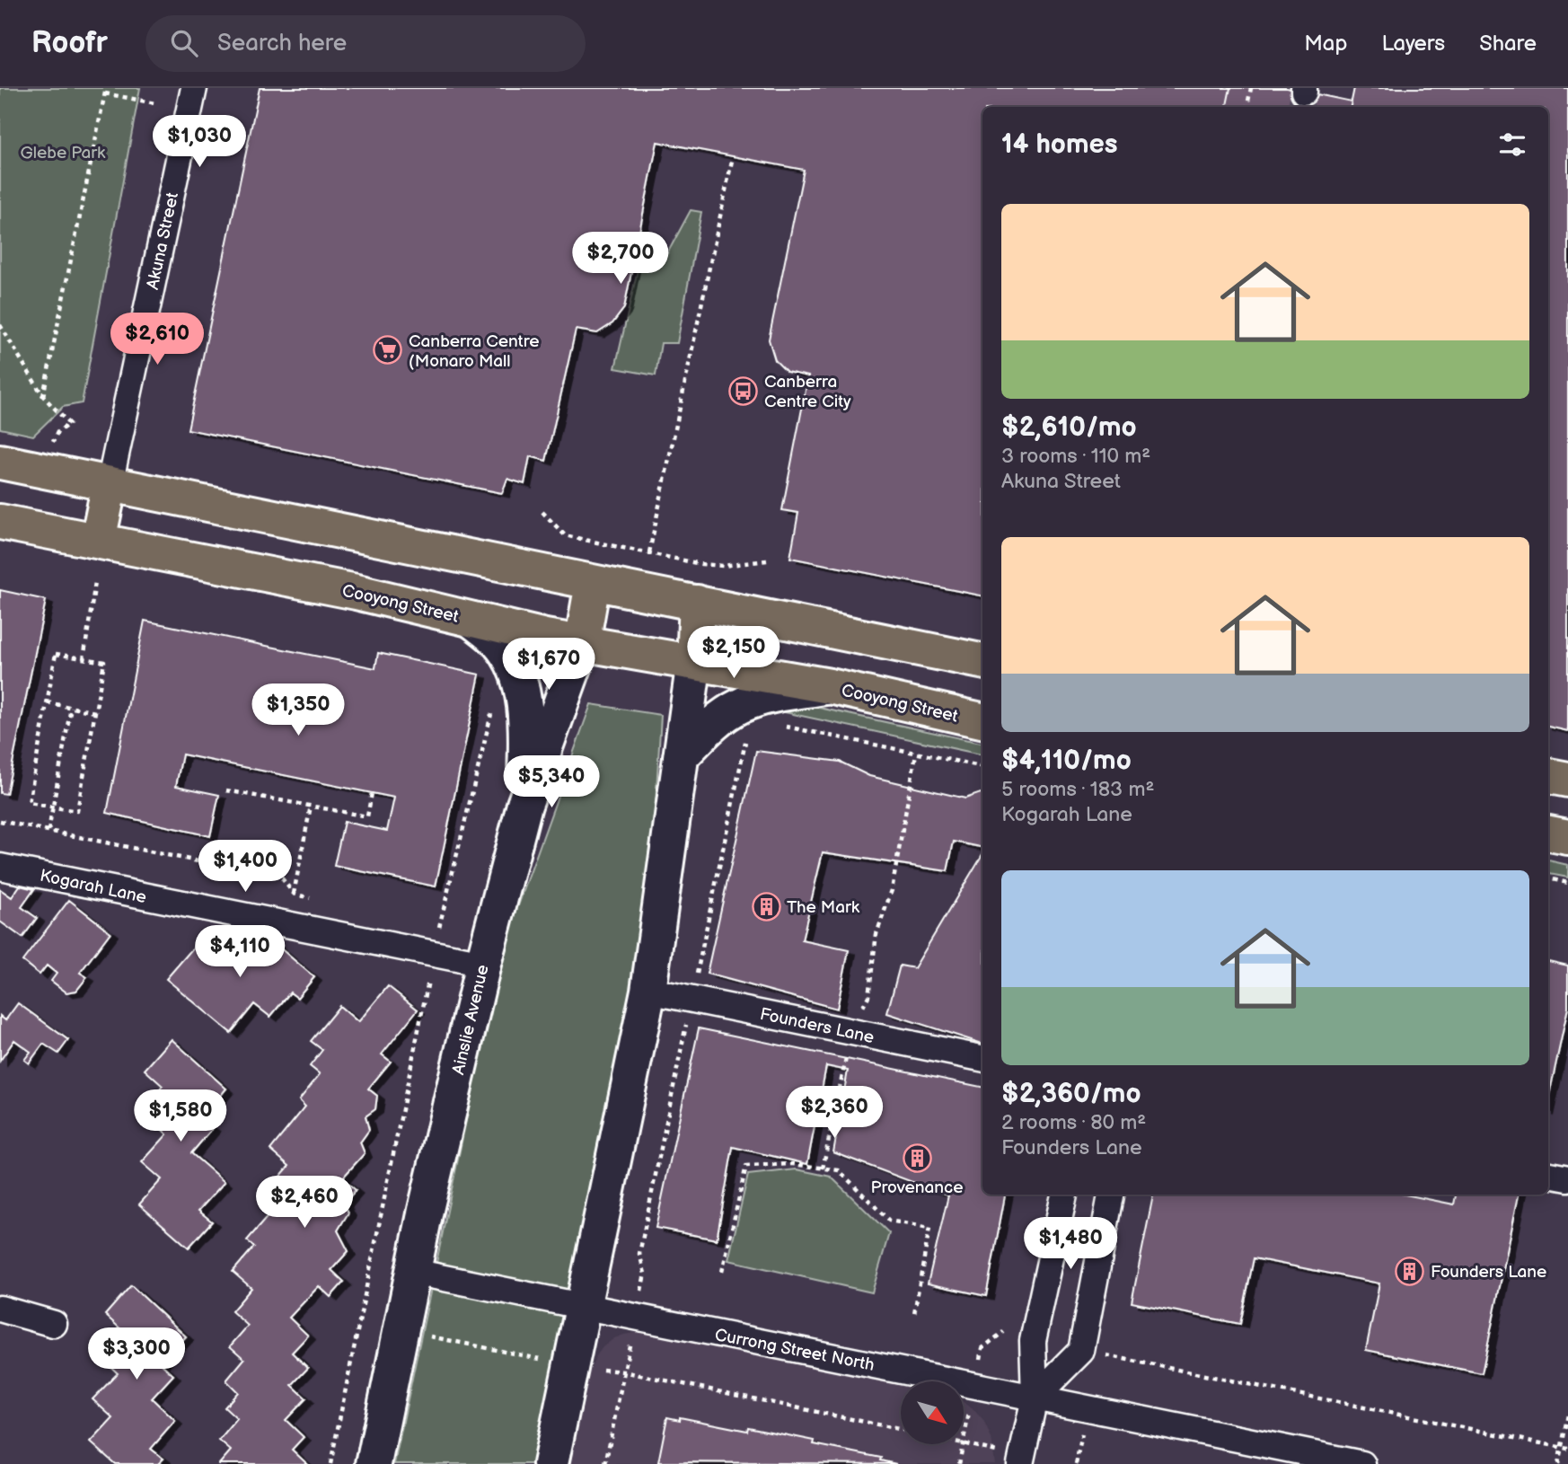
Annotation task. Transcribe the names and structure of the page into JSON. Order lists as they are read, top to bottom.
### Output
{
  "streets": {
    "main road": ["Akuna Street", "Cooyong Street", "Ainslie Avenue"],
    "street": ["Kogarah Lane", "Founders Lane", "Currong Street North"]
  },
  "crossings": [
    ["Akuna Street", "Cooyong Street"],
    ["Cooyong Street", "Ainslie Avenue"],
    ["Kogarah Lane", "Ainslie Avenue"],
    ["Ainslie Avenue", "Currong Street North"]
  ],
  "parks": ["Glebe Park"],
  "places": {
    "supermarket": ["Canberra Centre (Monaro Mall"],
    "bus stop": ["Canberra Centre City"],
    "building": ["The Mark", "Provenance", "Founders Lane"]
  },
  "north": "bottom right",
  "page": {
    "header": "Roofr",
    "search": "Search here",
    "nav": ["Map", "Layers", "Share"],
    "heading": "14 homes",
    "price": [
      "$1,030",
      "$2,700",
      "$2,610",
      "$2,150",
      "$1,670",
      "$1,350",
      "$5,340",
      "$1,400",
      "$4,110",
      "$2,360",
      "$1,580",
      "$2,460",
      "$1,480",
      "$3,300"
    ],
    "list": [
      {
        "name": "$2,610/mo",
        "note": "3 rooms · 110 m² · Akuna Street"
      },
      {
        "name": "$4,110/mo",
        "note": "5 rooms · 183 m² · Kogarah Lane"
      },
      {
        "name": "$2,360/mo",
        "note": "2 rooms · 80 m² · Founders Lane"
      }
    ]
  }
}
